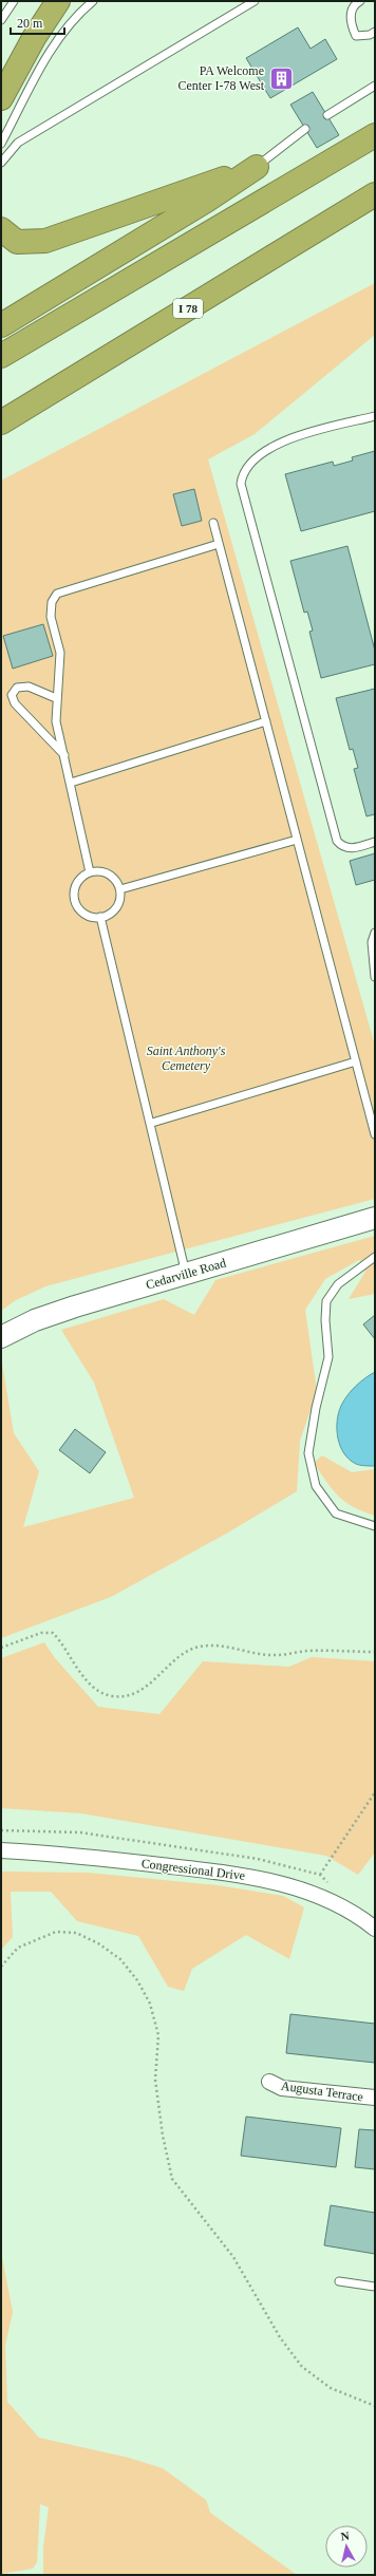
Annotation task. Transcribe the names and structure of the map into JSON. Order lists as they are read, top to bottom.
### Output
{
  "streets": {
    "highway": ["I 78"],
    "main road": ["Cedarville Road"],
    "street": ["Congressional Drive", "Augusta Terrace"]
  },
  "parks": ["Saint Anthony's Cemetery"],
  "places": {
    "building": ["PA Welcome Center I-78 West"]
  },
  "scale_bar": "20 m",
  "north": "top"
}
